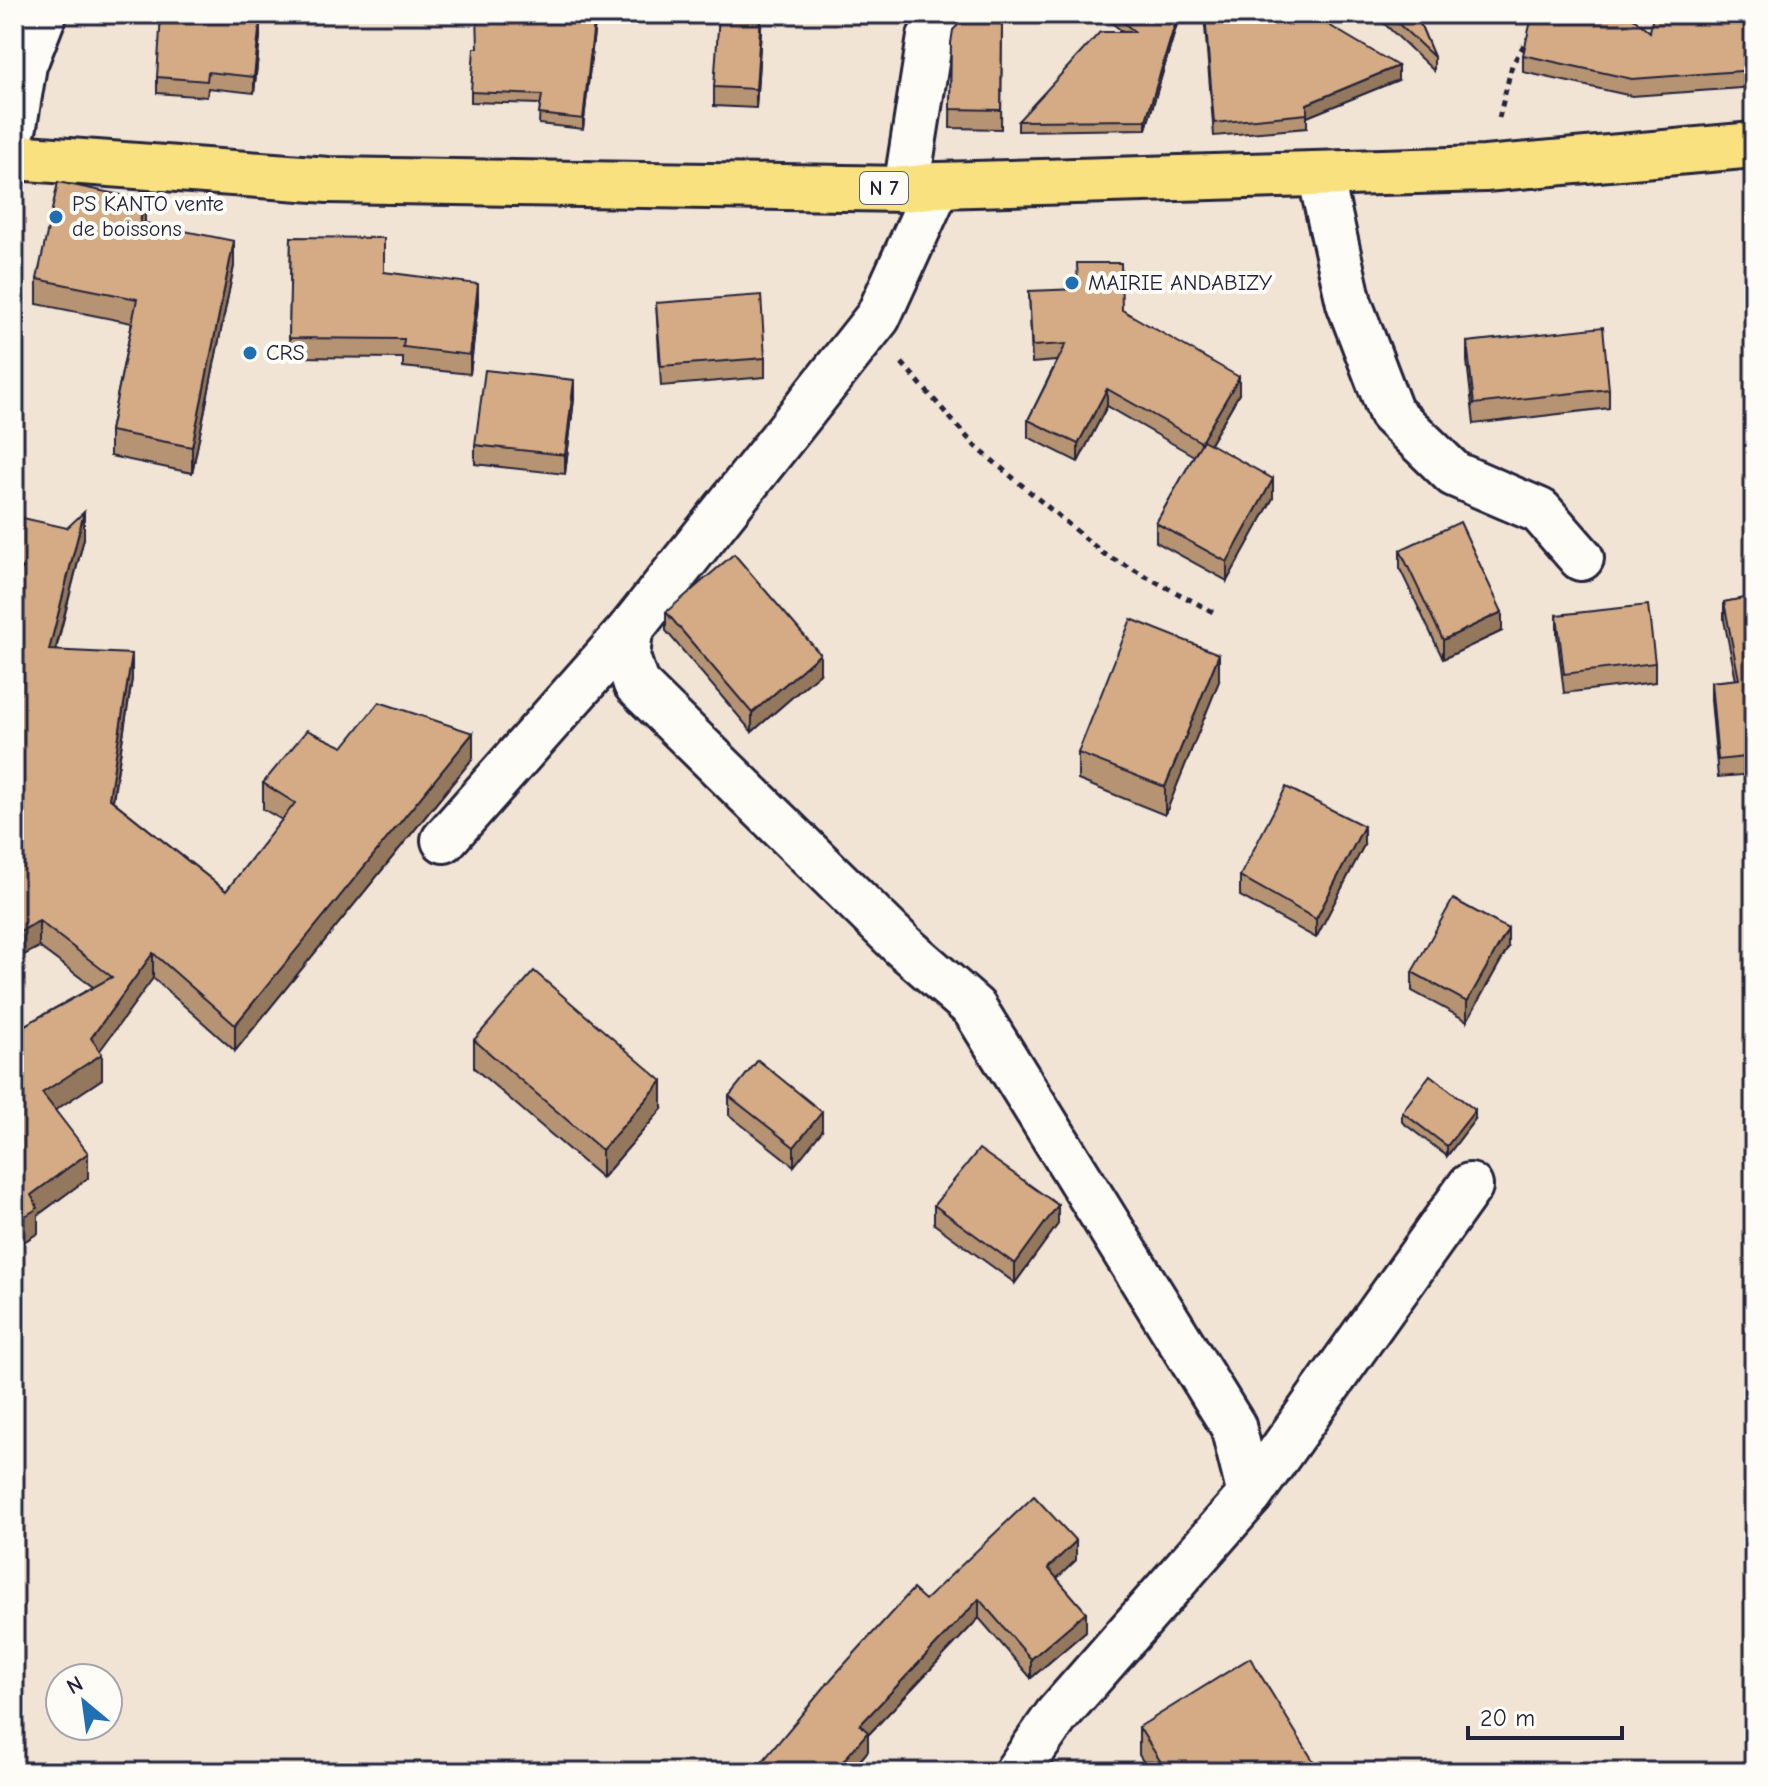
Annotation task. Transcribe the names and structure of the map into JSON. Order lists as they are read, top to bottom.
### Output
{
  "streets": {
    "main road": ["N 7"]
  },
  "places": ["PS KANTO vente de boissons", "MAIRIE ANDABIZY", "CRS"],
  "scale_bar": "20 m",
  "north": "top left"
}
